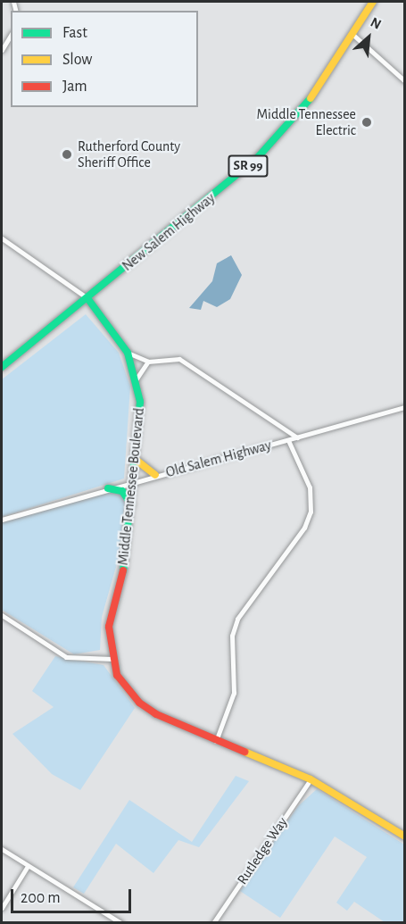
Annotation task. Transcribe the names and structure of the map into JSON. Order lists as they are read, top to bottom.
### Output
{
  "streets": {
    "main road": ["SR 99", "New Salem Highway", "Middle Tennessee Boulevard"],
    "street": ["Old Salem Highway", "Rutledge Way"]
  },
  "crossings": [
    ["New Salem Highway", "Middle Tennessee Boulevard"],
    ["Old Salem Highway", "Middle Tennessee Boulevard"],
    ["Middle Tennessee Boulevard", "Rutledge Way"]
  ],
  "places": ["Middle Tennessee Electric", "Rutherford County Sheriff Office"],
  "legend": ["Fast", "Slow", "Jam"],
  "scale_bar": "200 m",
  "north": "top right"
}
